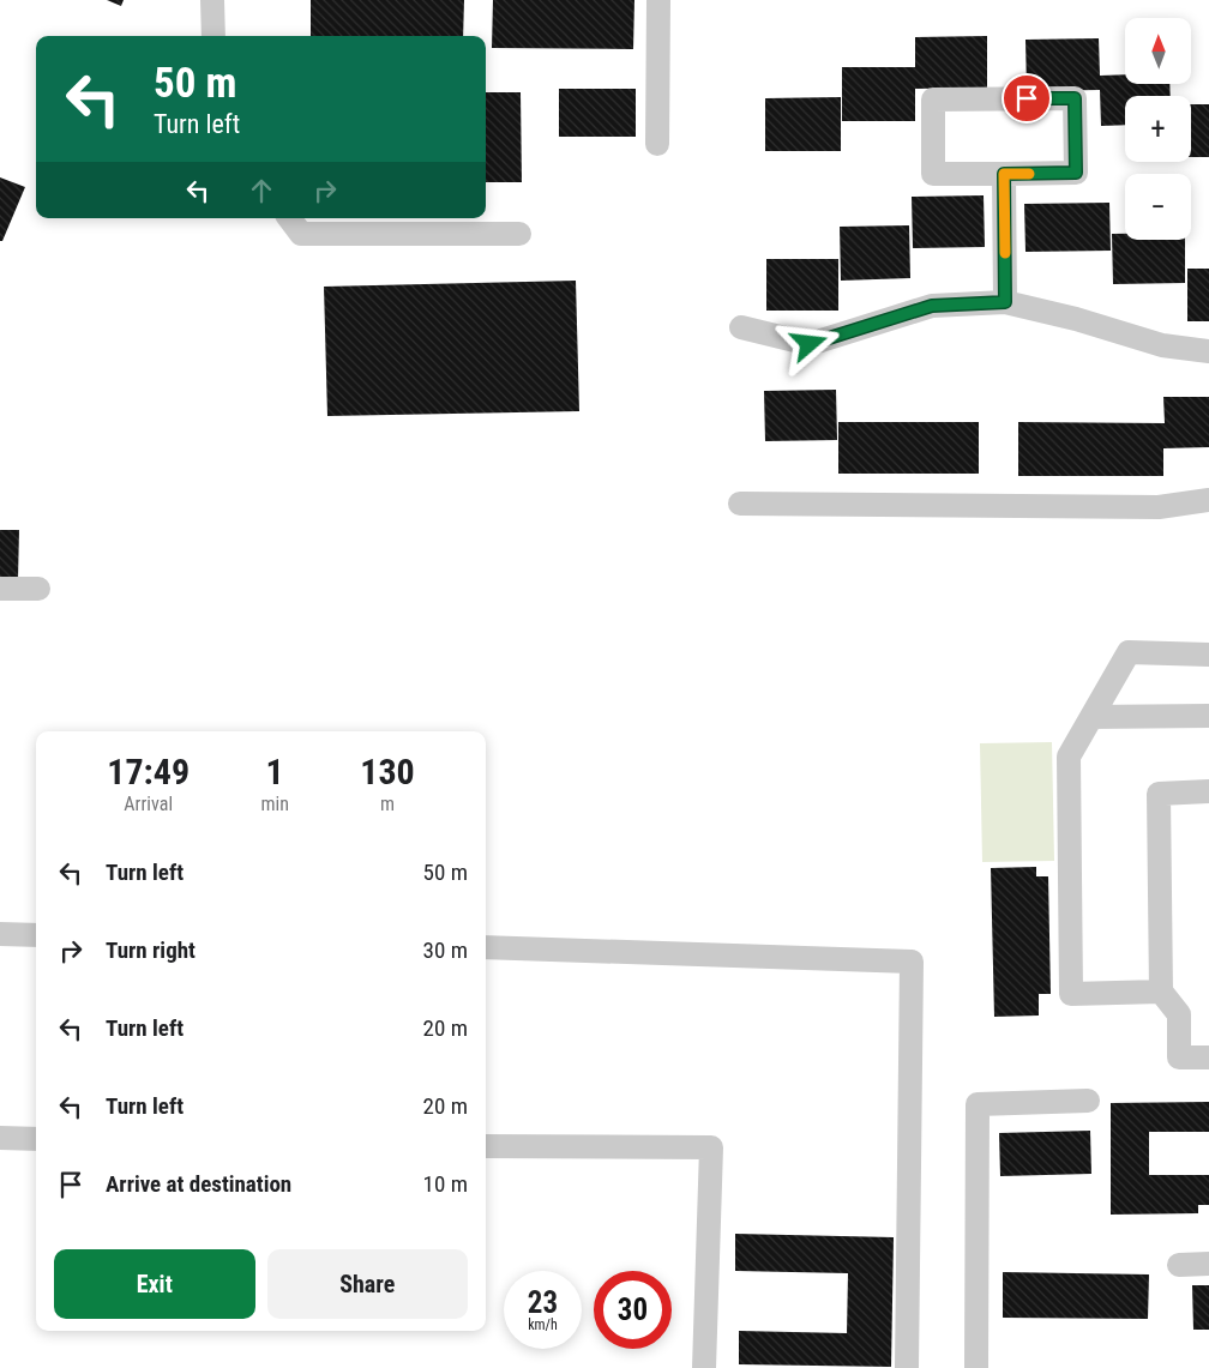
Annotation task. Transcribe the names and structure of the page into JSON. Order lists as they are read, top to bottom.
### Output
{
  "north": "top",
  "page": {
    "map_buttons": ["+", "−"],
    "turn": ["50 m", "Turn left"],
    "eta": [
      "17:49",
      "Arrival",
      "1",
      "min",
      "130",
      "m"
    ],
    "list": [
      {
        "name": "Turn left",
        "value": "50 m"
      },
      {
        "name": "Turn right",
        "value": "30 m"
      },
      {
        "name": "Turn left",
        "value": "20 m"
      },
      {
        "name": "Turn left",
        "value": "20 m"
      },
      {
        "name": "Arrive at destination",
        "value": "10 m"
      }
    ],
    "buttons": ["Exit", "Share"],
    "speed": "23 km/h",
    "limit": "30"
  }
}
